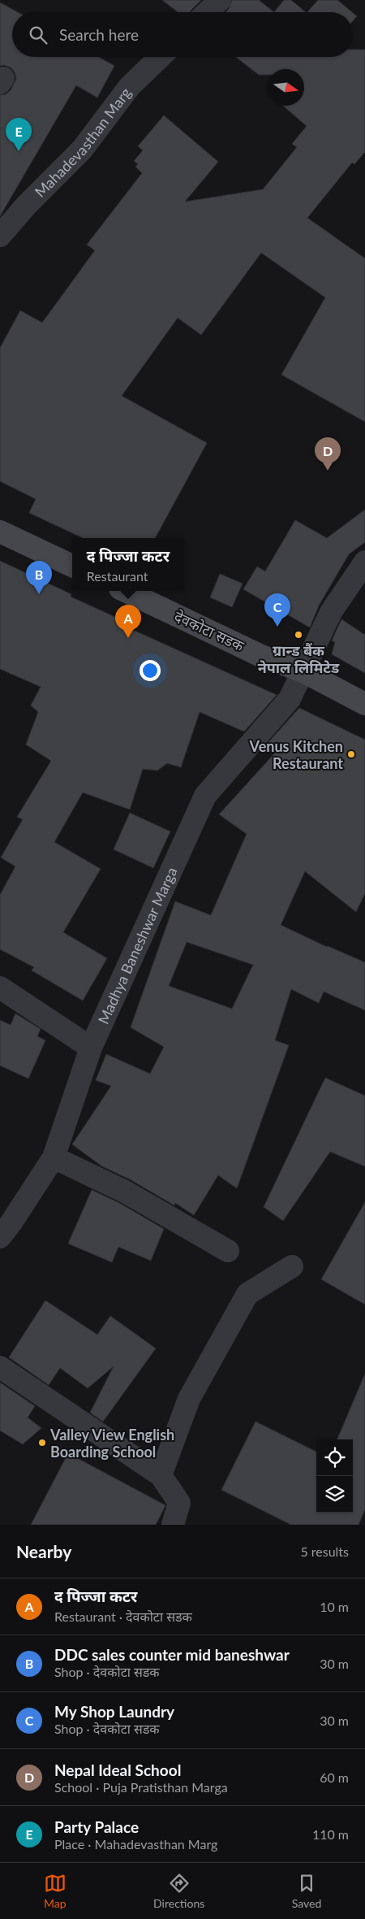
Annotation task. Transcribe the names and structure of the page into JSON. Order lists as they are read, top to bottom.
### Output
{
  "streets": {
    "main road": ["देवकोटा सडक"],
    "street": ["Mahadevasthan Marg", "Madhya Baneshwar Marga"]
  },
  "crossings": [
    ["देवकोटा सडक", "Madhya Baneshwar Marga"]
  ],
  "places": ["ग्रान्ड बैंक नेपाल लिमिटेड", "Venus Kitchen Restaurant", "Valley View English Boarding School"],
  "north": "right",
  "page": {
    "search": "Search here",
    "pins": [
      "E",
      "D",
      "B",
      "C",
      "A"
    ],
    "popup": ["द पिज्जा कटर", "Restaurant"],
    "heading": ["Nearby", "5 results"],
    "list": [
      {
        "mark": "A",
        "name": "द पिज्जा कटर",
        "note": "Restaurant · देवकोटा सडक",
        "value": "10 m"
      },
      {
        "mark": "B",
        "name": "DDC sales counter mid baneshwar",
        "note": "Shop · देवकोटा सडक",
        "value": "30 m"
      },
      {
        "mark": "C",
        "name": "My Shop Laundry",
        "note": "Shop · देवकोटा सडक",
        "value": "30 m"
      },
      {
        "mark": "D",
        "name": "Nepal Ideal School",
        "note": "School · Puja Pratisthan Marga",
        "value": "60 m"
      },
      {
        "mark": "E",
        "name": "Party Palace",
        "note": "Place · Mahadevasthan Marg",
        "value": "110 m"
      }
    ],
    "nav": ["Map", "Directions", "Saved"]
  }
}
